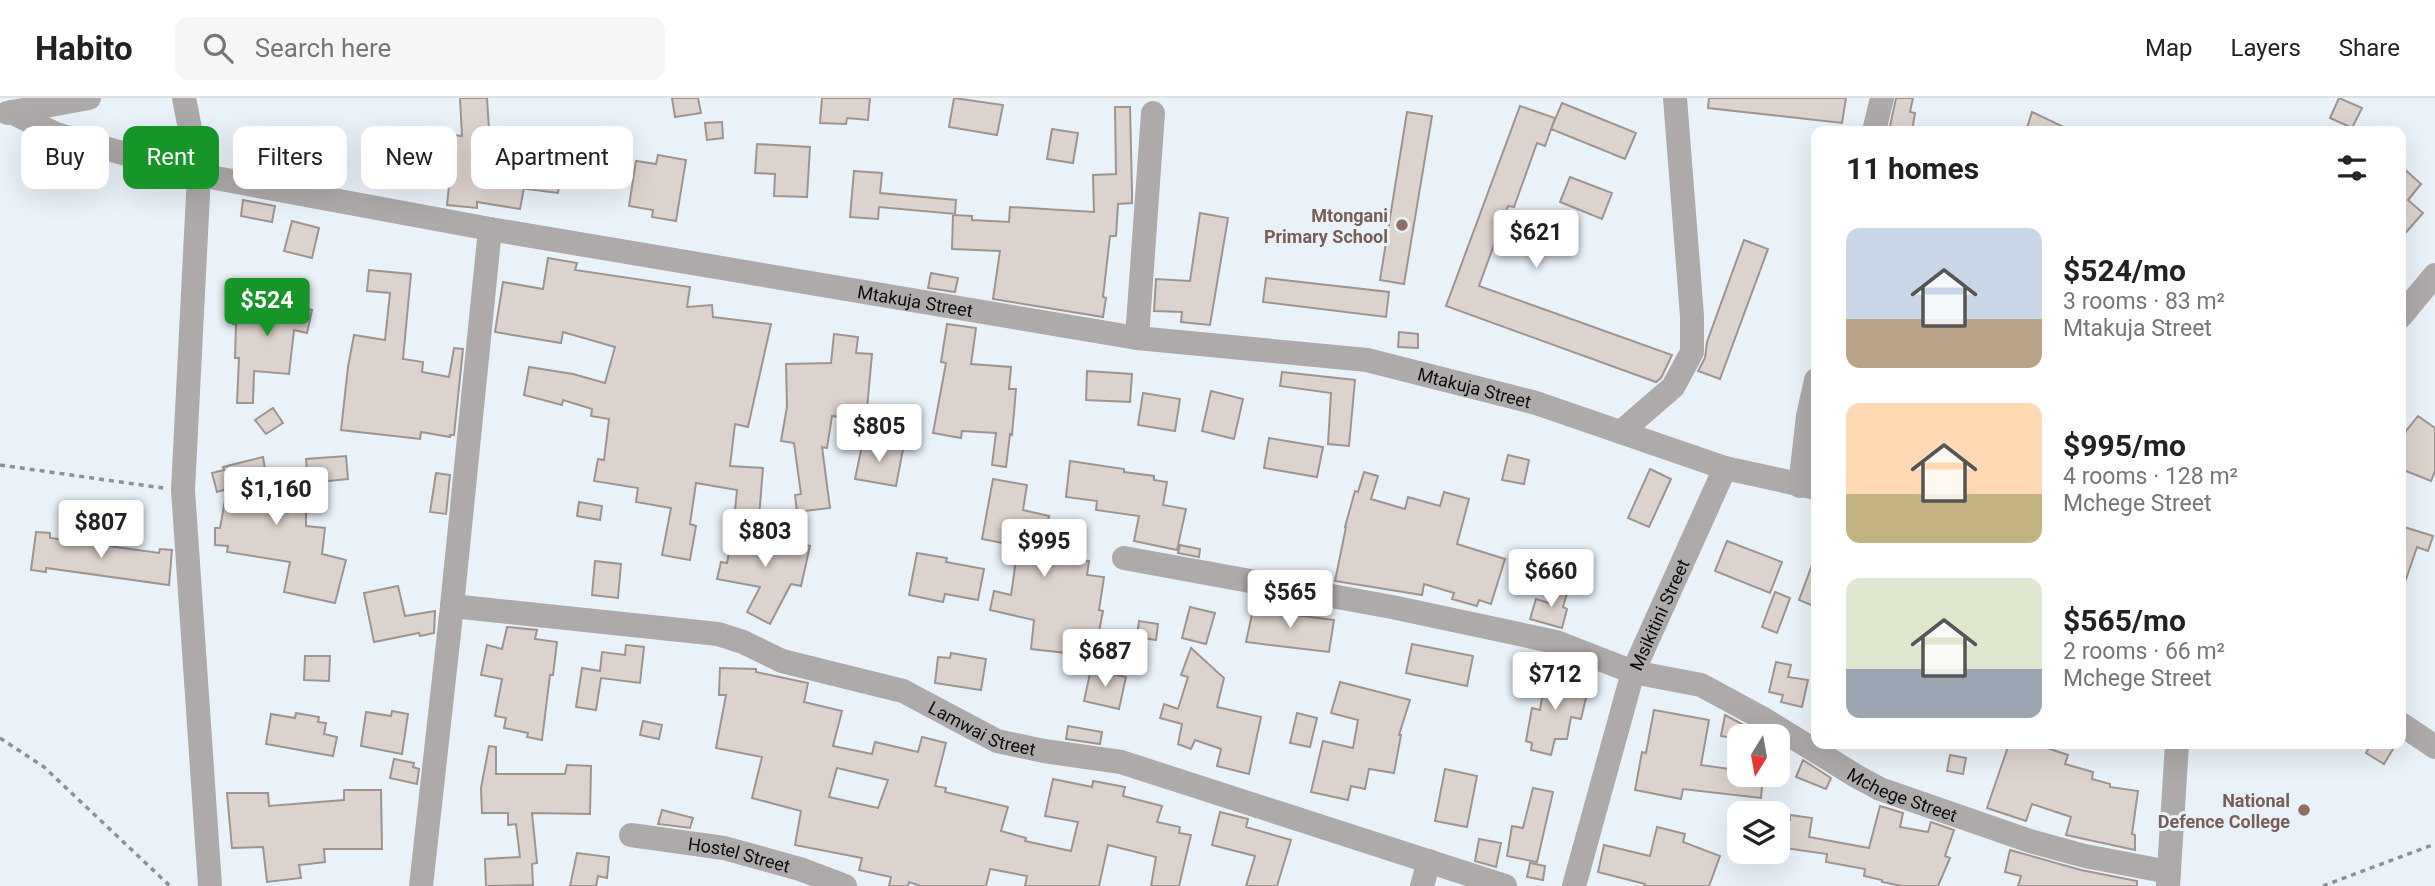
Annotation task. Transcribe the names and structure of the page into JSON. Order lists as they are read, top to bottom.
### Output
{
  "streets": {
    "street": [
      "Mtakuja Street",
      "Msikitini Street",
      "Lamwai Street",
      "Mchege Street",
      "Hostel Street"
    ]
  },
  "crossings": [
    ["Mtakuja Street", "Msikitini Street"],
    ["Msikitini Street", "Mchege Street"]
  ],
  "places": ["Mtongani Primary School", "National Defence College"],
  "north": "bottom",
  "page": {
    "header": "Habito",
    "search": "Search here",
    "nav": ["Map", "Layers", "Share"],
    "chip": [
      "Buy",
      "Rent",
      "Filters",
      "New",
      "Apartment"
    ],
    "heading": "11 homes",
    "price": [
      "$621",
      "$524",
      "$805",
      "$1,160",
      "$807",
      "$803",
      "$995",
      "$660",
      "$565",
      "$687",
      "$712"
    ],
    "list": [
      {
        "name": "$524/mo",
        "note": "3 rooms · 83 m² · Mtakuja Street"
      },
      {
        "name": "$995/mo",
        "note": "4 rooms · 128 m² · Mchege Street"
      },
      {
        "name": "$565/mo",
        "note": "2 rooms · 66 m² · Mchege Street"
      }
    ]
  }
}
